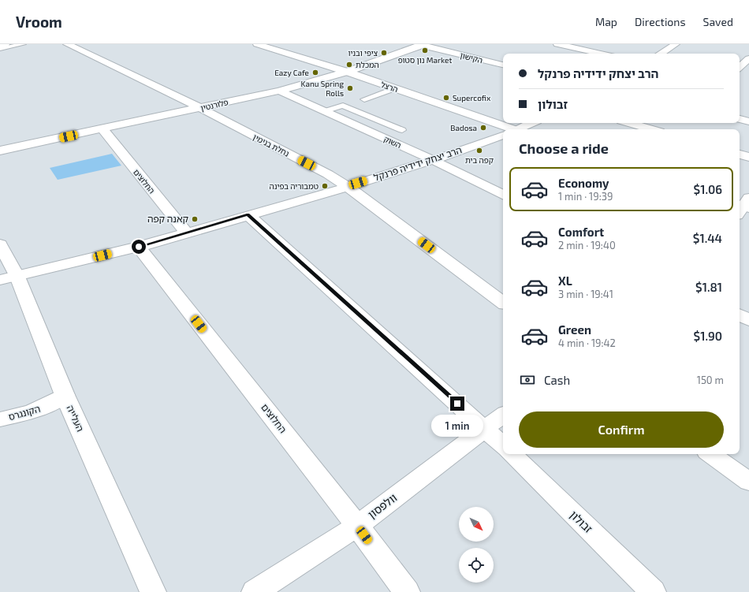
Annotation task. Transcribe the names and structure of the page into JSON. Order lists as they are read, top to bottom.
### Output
{
  "streets": {
    "street": [
      "הקישון",
      "הרצל",
      "פלורנטין",
      "השוק",
      "נחלת בנימין",
      "הרב יצחק ידידיה פרנקל",
      "החלוצים",
      "הקונגרס",
      "העלייה",
      "וולפסון",
      "זבולון"
    ]
  },
  "crossings": [
    ["הקישון", "פלורנטין"],
    ["הרצל", "פלורנטין"],
    ["פלורנטין", "השוק"],
    ["פלורנטין", "נחלת בנימין"],
    ["פלורנטין", "החלוצים"],
    ["השוק", "הרב יצחק ידידיה פרנקל"],
    ["נחלת בנימין", "הרב יצחק ידידיה פרנקל"],
    ["הרב יצחק ידידיה פרנקל", "החלוצים"],
    ["הרב יצחק ידידיה פרנקל", "העלייה"],
    ["החלוצים", "וולפסון"],
    ["הקונגרס", "העלייה"]
  ],
  "places": [
    "נון סטופ Market",
    "ציפי ובניו",
    "המכלת",
    "Eazy Cafe",
    "Kanu Spring Rolls",
    "Supercofix",
    "Badosa",
    "קפה בית",
    "טמבוריה בפינה",
    "קאנה קפה"
  ],
  "north": "bottom right",
  "page": {
    "header": "Vroom",
    "nav": ["Map", "Directions", "Saved"],
    "banner": ["הרב יצחק ידידיה פרנקל", "זבולון"],
    "heading": "Choose a ride",
    "list": [
      {
        "name": "Economy",
        "note": "1 min · 19:39",
        "value": "$1.06"
      },
      {
        "name": "Comfort",
        "note": "2 min · 19:40",
        "value": "$1.44"
      },
      {
        "name": "XL",
        "note": "3 min · 19:41",
        "value": "$1.81"
      },
      {
        "name": "Green",
        "note": "4 min · 19:42",
        "value": "$1.90"
      }
    ],
    "pay": ["Cash", "150 m"],
    "buttons": "Confirm",
    "bubble": "1 min"
  }
}
